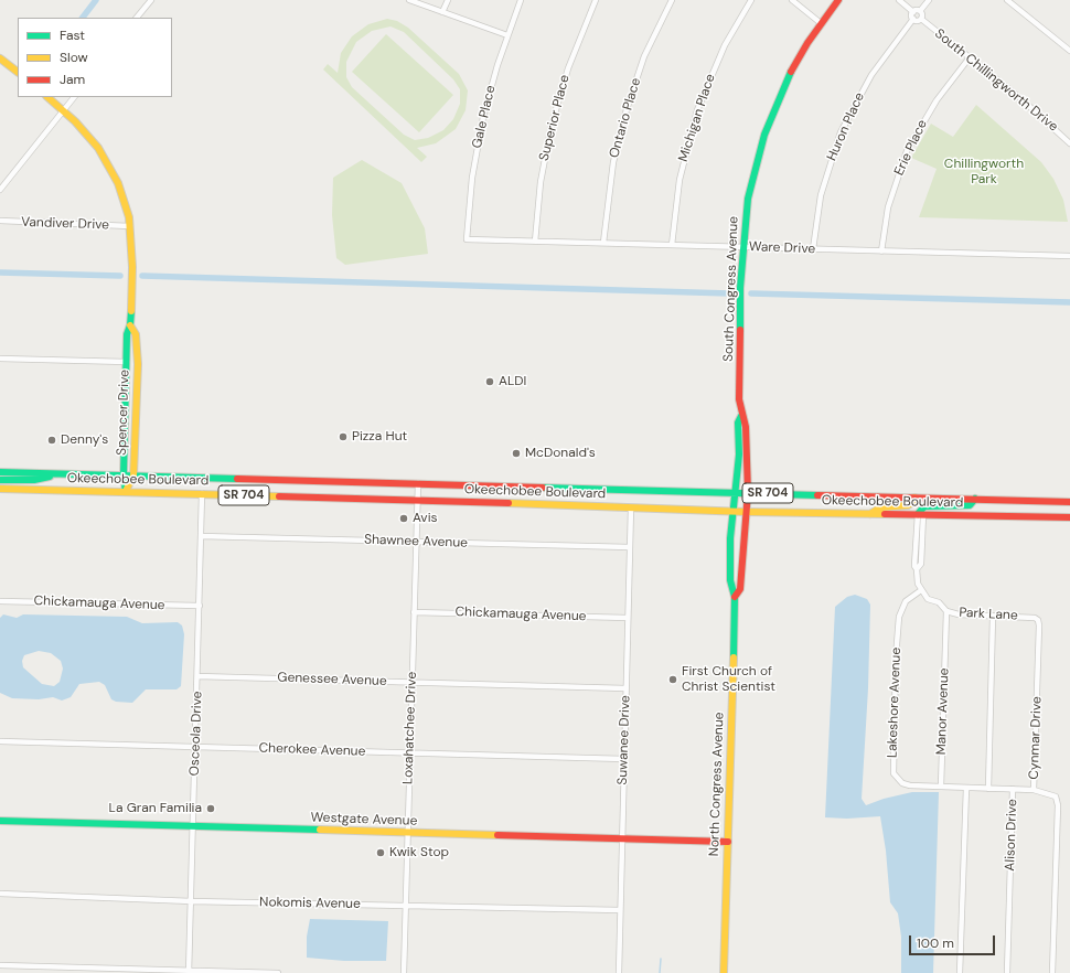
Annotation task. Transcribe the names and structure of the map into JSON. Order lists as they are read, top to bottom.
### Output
{
  "streets": {
    "street": [
      "South Chillingworth Drive",
      "Gale Place",
      "Superior Place",
      "Ontario Place",
      "Michigan Place",
      "Huron Place",
      "Erie Place",
      "Vandiver Drive",
      "Ware Drive",
      "South Congress Avenue",
      "Spencer Drive",
      "Okeechobee Boulevard",
      "SR 704",
      "Shawnee Avenue",
      "Chickamauga Avenue",
      "Park Lane",
      "Genessee Avenue",
      "Lakeshore Avenue",
      "Manor Avenue",
      "Loxahatchee Drive",
      "Osceola Drive",
      "Cynmar Drive",
      "Suwanee Drive",
      "Cherokee Avenue",
      "North Congress Avenue",
      "Westgate Avenue",
      "Alison Drive",
      "Nokomis Avenue"
    ]
  },
  "crossings": [
    ["South Chillingworth Drive", "Huron Place"],
    ["South Chillingworth Drive", "Erie Place"],
    ["Gale Place", "Ware Drive"],
    ["Superior Place", "Ware Drive"],
    ["Ontario Place", "Ware Drive"],
    ["Michigan Place", "Ware Drive"],
    ["Huron Place", "Ware Drive"],
    ["Erie Place", "Ware Drive"],
    ["Vandiver Drive", "Spencer Drive"],
    ["Ware Drive", "South Congress Avenue"],
    ["South Congress Avenue", "Okeechobee Boulevard"],
    ["South Congress Avenue", "North Congress Avenue"],
    ["Spencer Drive", "Okeechobee Boulevard"],
    ["Okeechobee Boulevard", "Loxahatchee Drive"],
    ["Okeechobee Boulevard", "Osceola Drive"],
    ["Okeechobee Boulevard", "Suwanee Drive"],
    ["Okeechobee Boulevard", "North Congress Avenue"],
    ["Shawnee Avenue", "Loxahatchee Drive"],
    ["Shawnee Avenue", "Osceola Drive"],
    ["Shawnee Avenue", "Suwanee Drive"],
    ["Chickamauga Avenue", "Loxahatchee Drive"],
    ["Chickamauga Avenue", "Osceola Drive"],
    ["Chickamauga Avenue", "Suwanee Drive"],
    ["Park Lane", "Lakeshore Avenue"],
    ["Park Lane", "Manor Avenue"],
    ["Park Lane", "Cynmar Drive"],
    ["Genessee Avenue", "Loxahatchee Drive"],
    ["Genessee Avenue", "Osceola Drive"],
    ["Genessee Avenue", "Suwanee Drive"],
    ["Lakeshore Avenue", "Manor Avenue"],
    ["Loxahatchee Drive", "Cherokee Avenue"],
    ["Loxahatchee Drive", "Westgate Avenue"],
    ["Loxahatchee Drive", "Nokomis Avenue"],
    ["Osceola Drive", "Cherokee Avenue"],
    ["Osceola Drive", "Westgate Avenue"],
    ["Osceola Drive", "Nokomis Avenue"],
    ["Suwanee Drive", "Cherokee Avenue"],
    ["Suwanee Drive", "Westgate Avenue"],
    ["Suwanee Drive", "Nokomis Avenue"],
    ["North Congress Avenue", "Westgate Avenue"]
  ],
  "parks": ["Chillingworth Park"],
  "places": [
    "ALDI",
    "Pizza Hut",
    "Denny's",
    "McDonald's",
    "Avis",
    "First Church of Christ Scientist",
    "La Gran Familia",
    "Kwik Stop"
  ],
  "legend": ["Fast", "Slow", "Jam"],
  "scale_bar": "100 m"
}
